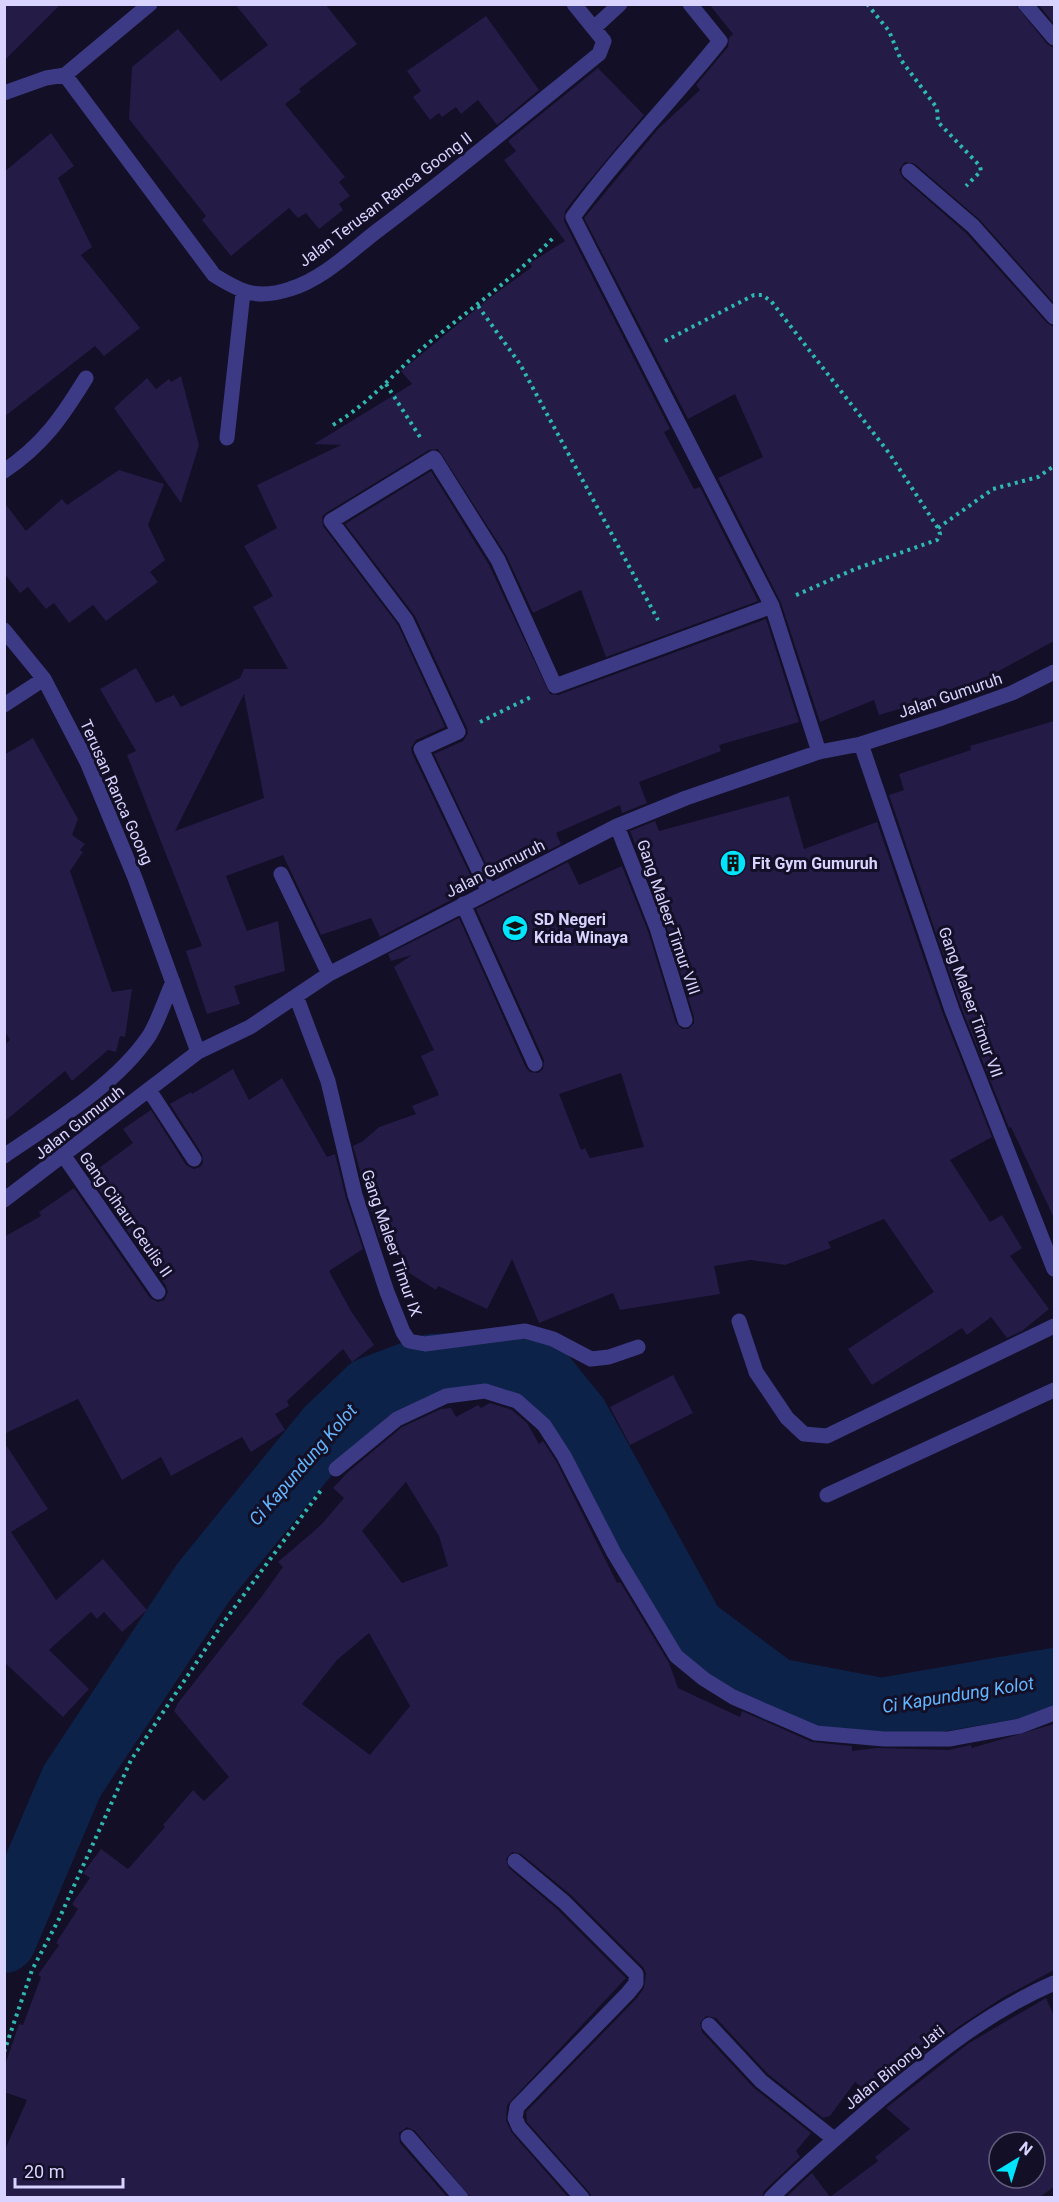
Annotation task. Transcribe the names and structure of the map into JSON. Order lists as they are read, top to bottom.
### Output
{
  "streets": {
    "street": [
      "Jalan Terusan Ranca Goong II",
      "Jalan Gumuruh",
      "Terusan Ranca Goong",
      "Gang Maleer Timur VIII",
      "Gang Maleer Timur VII",
      "Gang Cihaur Geulis II",
      "Gang Maleer Timur IX",
      "Jalan Binong Jati"
    ]
  },
  "crossings": [
    ["Jalan Gumuruh", "Terusan Ranca Goong"],
    ["Jalan Gumuruh", "Gang Maleer Timur VIII"],
    ["Jalan Gumuruh", "Gang Maleer Timur VII"],
    ["Jalan Gumuruh", "Gang Cihaur Geulis II"],
    ["Jalan Gumuruh", "Gang Maleer Timur IX"]
  ],
  "water": ["Ci Kapundung Kolot"],
  "places": {
    "building": ["Fit Gym Gumuruh"],
    "school or university": ["SD Negeri Krida Winaya"]
  },
  "scale_bar": "20 m",
  "north": "top right"
}
